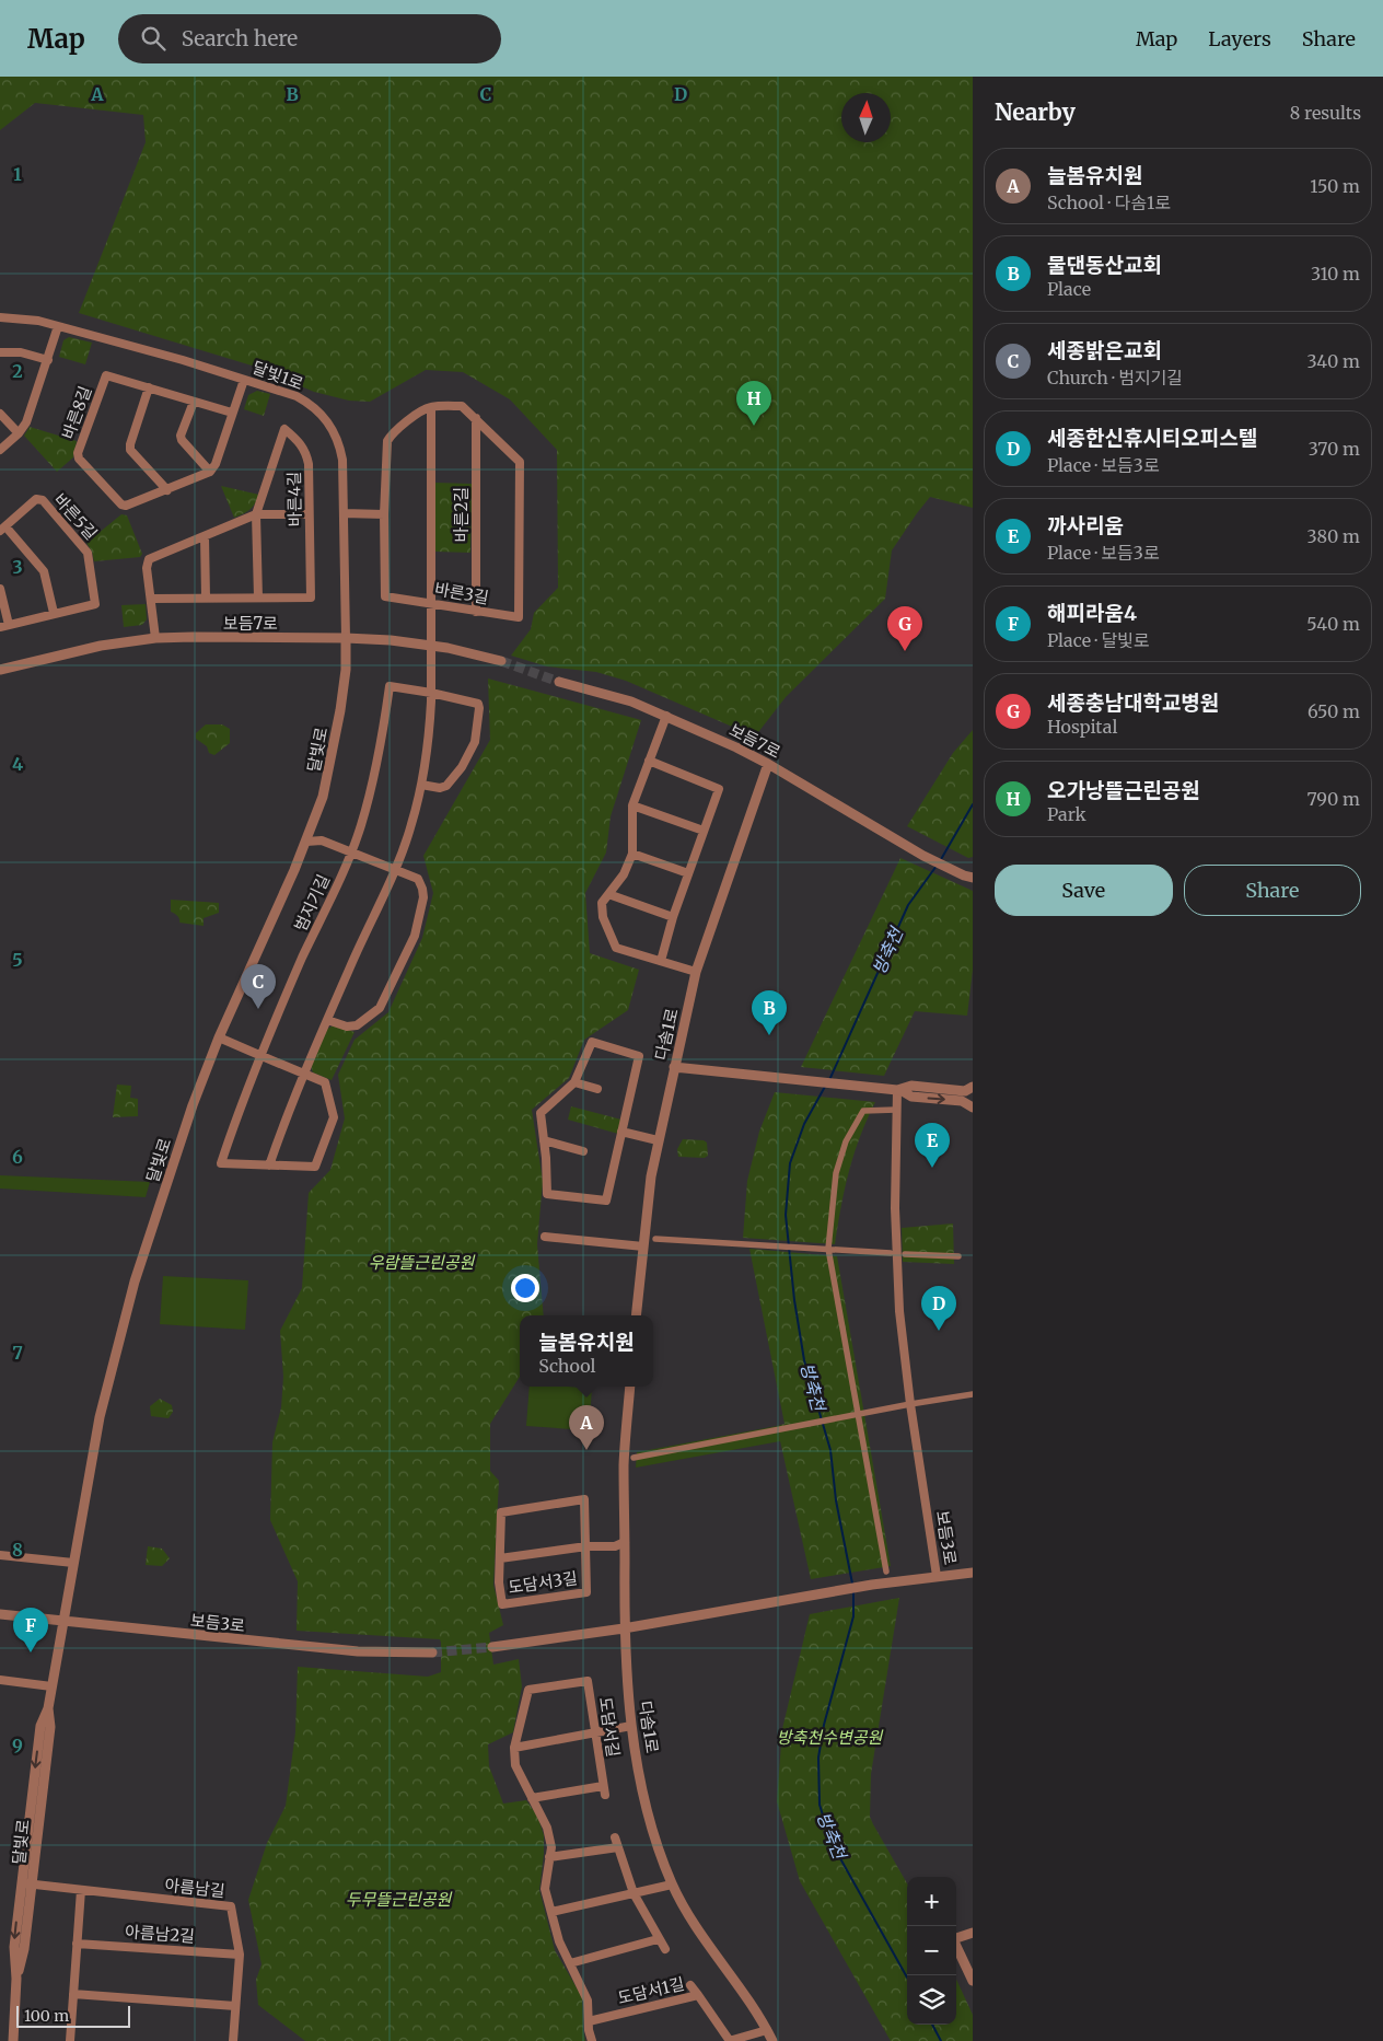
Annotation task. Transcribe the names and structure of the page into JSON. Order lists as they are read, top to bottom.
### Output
{
  "streets": {
    "street": [
      "달빛1로",
      "바른8길",
      "바른4길",
      "바른2길",
      "바른5길",
      "바른3길",
      "보듬7로",
      "달빛로",
      "범지기길",
      "다솜1로",
      "보듬3로",
      "도담서3길",
      "도담서길",
      "아름남길",
      "아름남2길",
      "도담서1길"
    ]
  },
  "crossings": [
    ["달빛1로", "보듬7로"],
    ["달빛1로", "달빛로"],
    ["바른2길", "바른3길"],
    ["보듬7로", "달빛로"],
    ["보듬7로", "다솜1로"],
    ["달빛로", "보듬3로"],
    ["달빛로", "아름남길"],
    ["다솜1로", "보듬3로"],
    ["다솜1로", "도담서3길"],
    ["도담서길", "도담서1길"],
    ["아름남길", "아름남2길"]
  ],
  "water": ["방축천"],
  "parks": ["우람뜰근린공원", "방축천수변공원", "두무뜰근린공원"],
  "scale_bar": "100 m",
  "north": "top",
  "page": {
    "header": "Map",
    "search": "Search here",
    "nav": ["Map", "Layers", "Share"],
    "heading": ["Nearby", "8 results"],
    "list": [
      {
        "mark": "A",
        "name": "늘봄유치원",
        "note": "School · 다솜1로",
        "value": "150 m"
      },
      {
        "mark": "B",
        "name": "물댄동산교회",
        "note": "Place",
        "value": "310 m"
      },
      {
        "mark": "C",
        "name": "세종밝은교회",
        "note": "Church · 범지기길",
        "value": "340 m"
      },
      {
        "mark": "D",
        "name": "세종한신휴시티오피스텔",
        "note": "Place · 보듬3로",
        "value": "370 m"
      },
      {
        "mark": "E",
        "name": "까사리움",
        "note": "Place · 보듬3로",
        "value": "380 m"
      },
      {
        "mark": "F",
        "name": "해피라움4",
        "note": "Place · 달빛로",
        "value": "540 m"
      },
      {
        "mark": "G",
        "name": "세종충남대학교병원",
        "note": "Hospital",
        "value": "650 m"
      },
      {
        "mark": "H",
        "name": "오가낭뜰근린공원",
        "note": "Park",
        "value": "790 m"
      }
    ],
    "pins": [
      "H",
      "G",
      "C",
      "B",
      "E",
      "D",
      "A",
      "F"
    ],
    "buttons": ["Save", "Share"],
    "popup": ["늘봄유치원", "School"],
    "map_buttons": ["+", "−"],
    "scale": "100 m"
  },
  "grid": {
    "columns": [
      "A",
      "B",
      "C",
      "D"
    ],
    "rows": [
      "1",
      "2",
      "3",
      "4",
      "5",
      "6",
      "7",
      "8",
      "9"
    ]
  }
}
